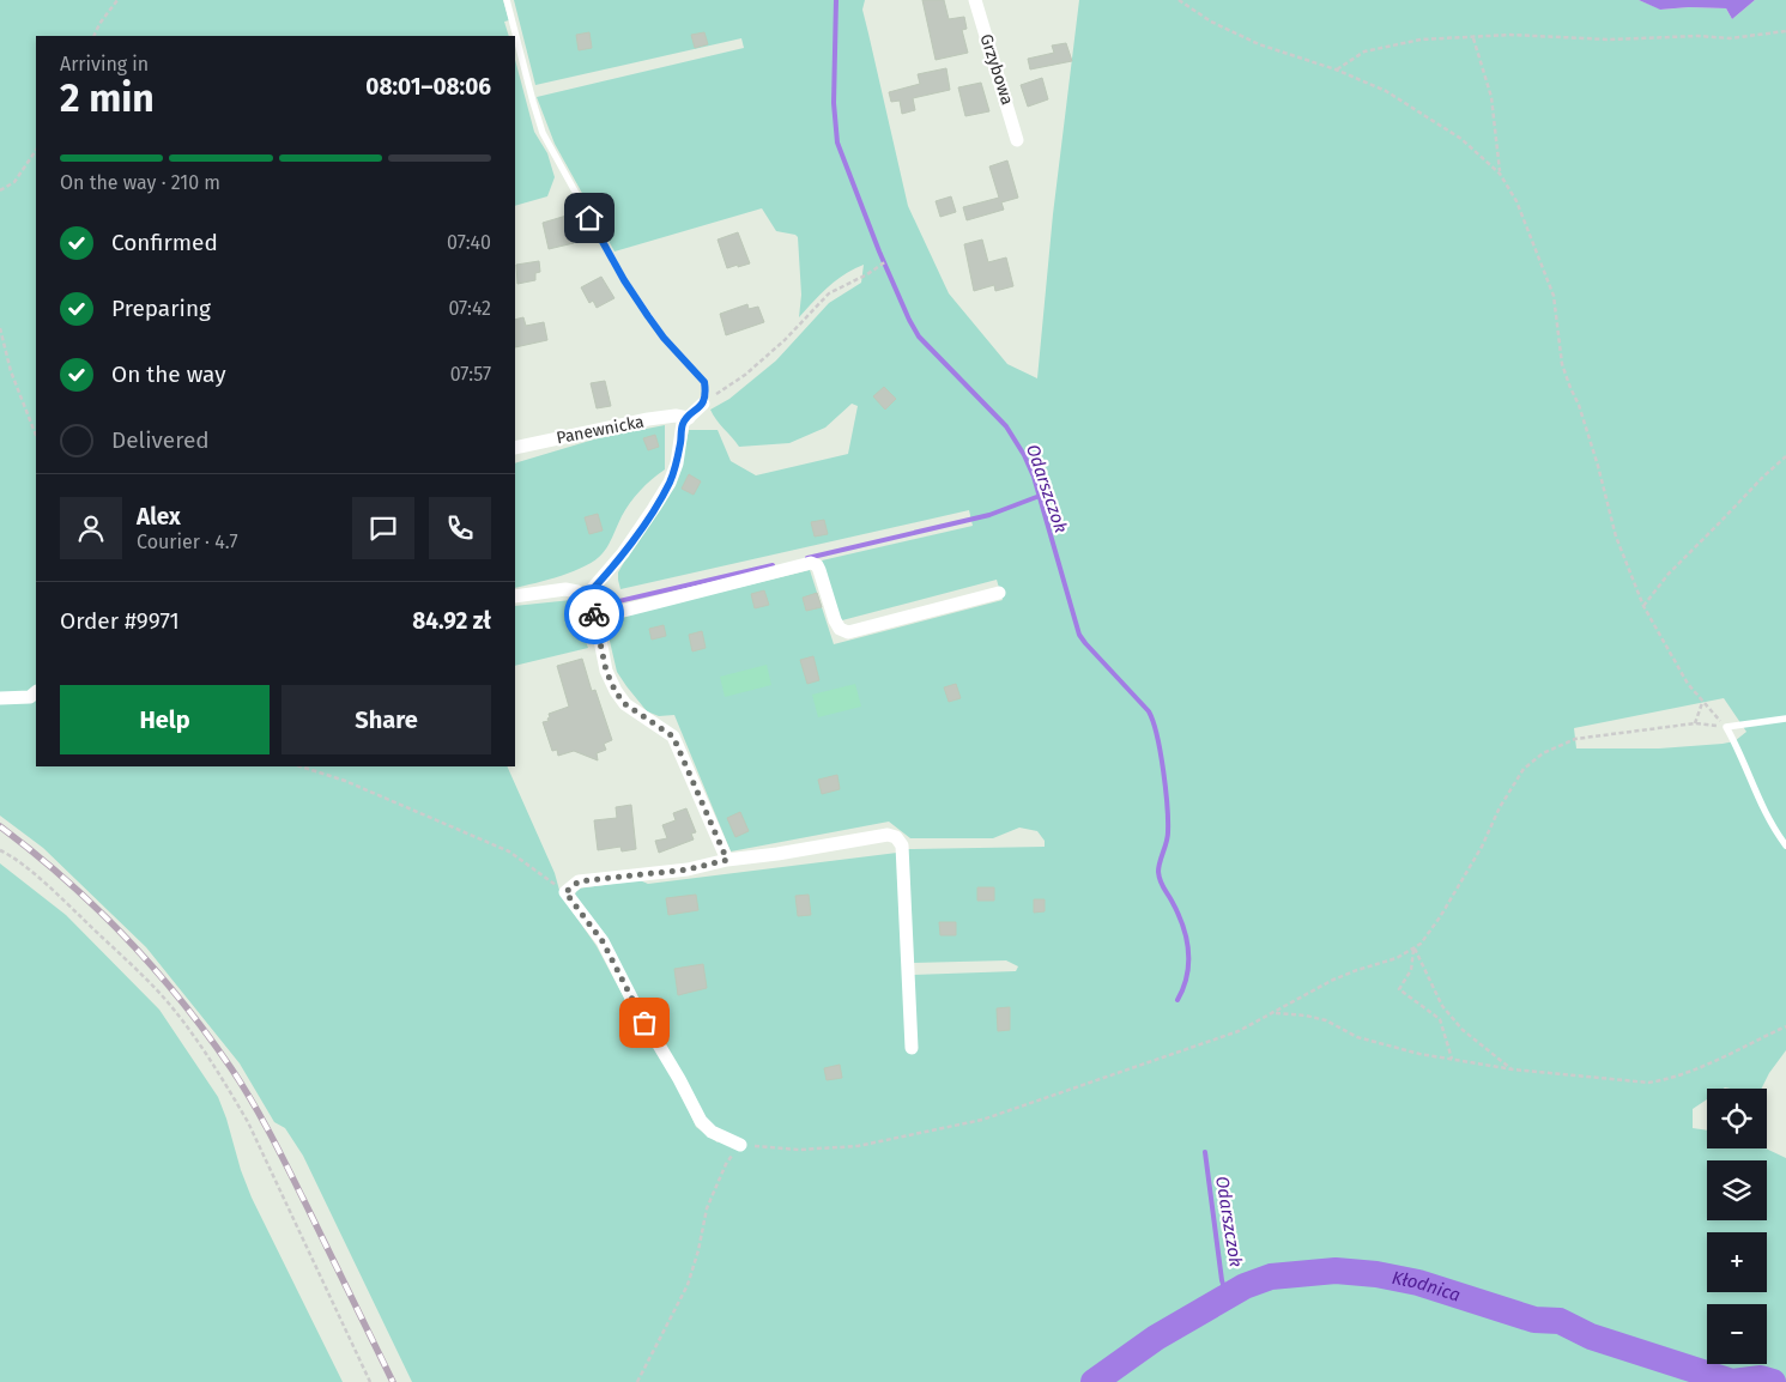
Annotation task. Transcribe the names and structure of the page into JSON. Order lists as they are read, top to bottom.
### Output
{
  "streets": {
    "street": ["Grzybowa", "Panewnicka"]
  },
  "water": ["Odarszczok", "Kłodnica"],
  "page": {
    "heading": ["2 min", "Arriving in", "08:01–08:06"],
    "panel": [
      "Alex",
      "Courier · 4.7",
      "Order #9971",
      "84.92 zł"
    ],
    "bar": "On the way · 210 m",
    "list": [
      ["Confirmed", "07:40"],
      ["Preparing", "07:42"],
      ["On the way", "07:57"],
      "Delivered"
    ],
    "buttons": ["Help", "Share"],
    "map_buttons": ["+", "−"]
  }
}
